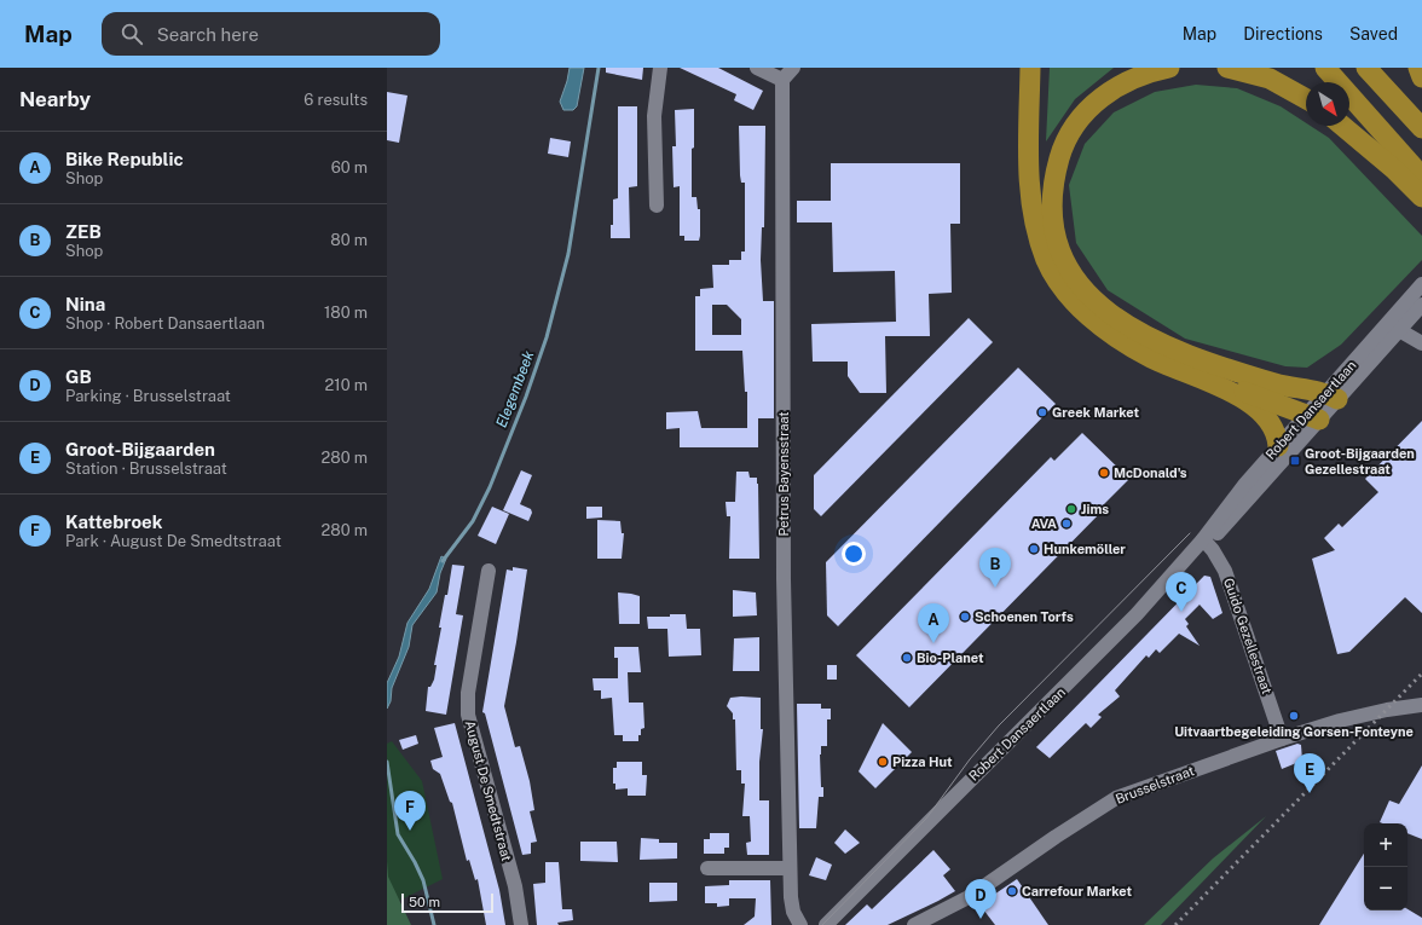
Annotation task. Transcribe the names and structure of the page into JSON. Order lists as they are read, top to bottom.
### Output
{
  "streets": {
    "street": [
      "Robert Dansaertlaan",
      "Petrus Bayensstraat",
      "Guido Gezellestraat",
      "Brusselstraat",
      "August De Smedtstraat"
    ]
  },
  "crossings": [
    ["Robert Dansaertlaan", "Guido Gezellestraat"],
    ["Guido Gezellestraat", "Brusselstraat"]
  ],
  "water": ["Elegembeek"],
  "places": {
    "other": [
      "Greek Market",
      "McDonald's",
      "Jims",
      "AVA",
      "Hunkemöller",
      "Schoenen Torfs",
      "Bio-Planet",
      "Uitvaartbegeleiding Gorsen-Fonteyne",
      "Pizza Hut",
      "Carrefour Market"
    ],
    "transit": ["Groot-Bijgaarden Gezellestraat"]
  },
  "scale_bar": "50 m",
  "north": "bottom right",
  "page": {
    "header": "Map",
    "search": "Search here",
    "nav": ["Map", "Directions", "Saved"],
    "heading": ["Nearby", "6 results"],
    "list": [
      {
        "mark": "A",
        "name": "Bike Republic",
        "note": "Shop",
        "value": "60 m"
      },
      {
        "mark": "B",
        "name": "ZEB",
        "note": "Shop",
        "value": "80 m"
      },
      {
        "mark": "C",
        "name": "Nina",
        "note": "Shop · Robert Dansaertlaan",
        "value": "180 m"
      },
      {
        "mark": "D",
        "name": "GB",
        "note": "Parking · Brusselstraat",
        "value": "210 m"
      },
      {
        "mark": "E",
        "name": "Groot-Bijgaarden",
        "note": "Station · Brusselstraat",
        "value": "280 m"
      },
      {
        "mark": "F",
        "name": "Kattebroek",
        "note": "Park · August De Smedtstraat",
        "value": "280 m"
      }
    ],
    "pins": [
      "B",
      "C",
      "A",
      "E",
      "F",
      "D"
    ],
    "map_buttons": ["+", "−"],
    "scale": "50 m"
  }
}
